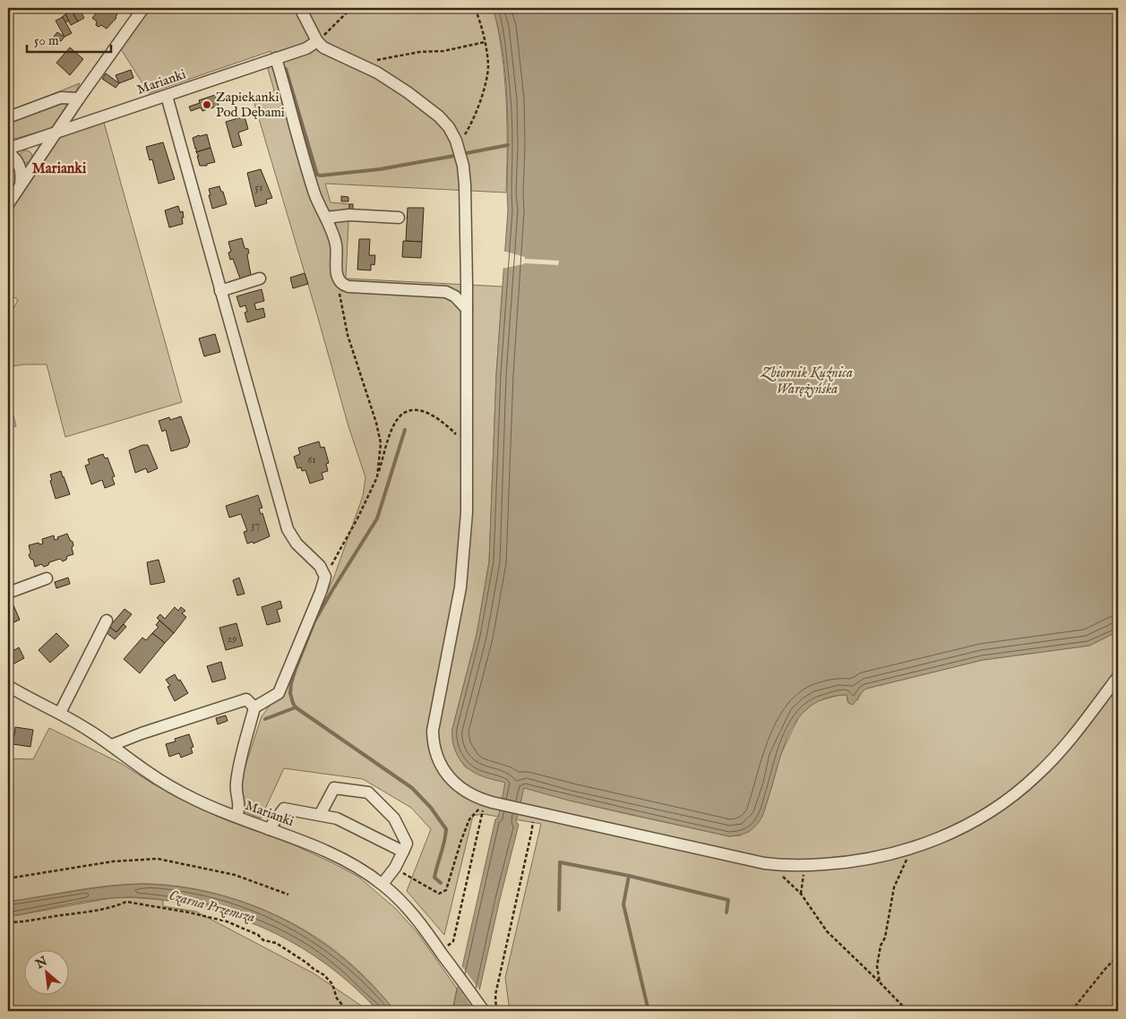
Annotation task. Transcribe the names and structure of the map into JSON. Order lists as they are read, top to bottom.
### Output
{
  "streets": {
    "street": ["Marianki"]
  },
  "districts": ["Marianki"],
  "water": ["Zbiornik Kuźnica Warężyńska", "Czarna Przemsza"],
  "places": ["Zapiekanki Pod Dębami"],
  "house_numbers": [
    "51",
    "61",
    "37",
    "29"
  ],
  "scale_bar": "50 m",
  "north": "top left"
}
